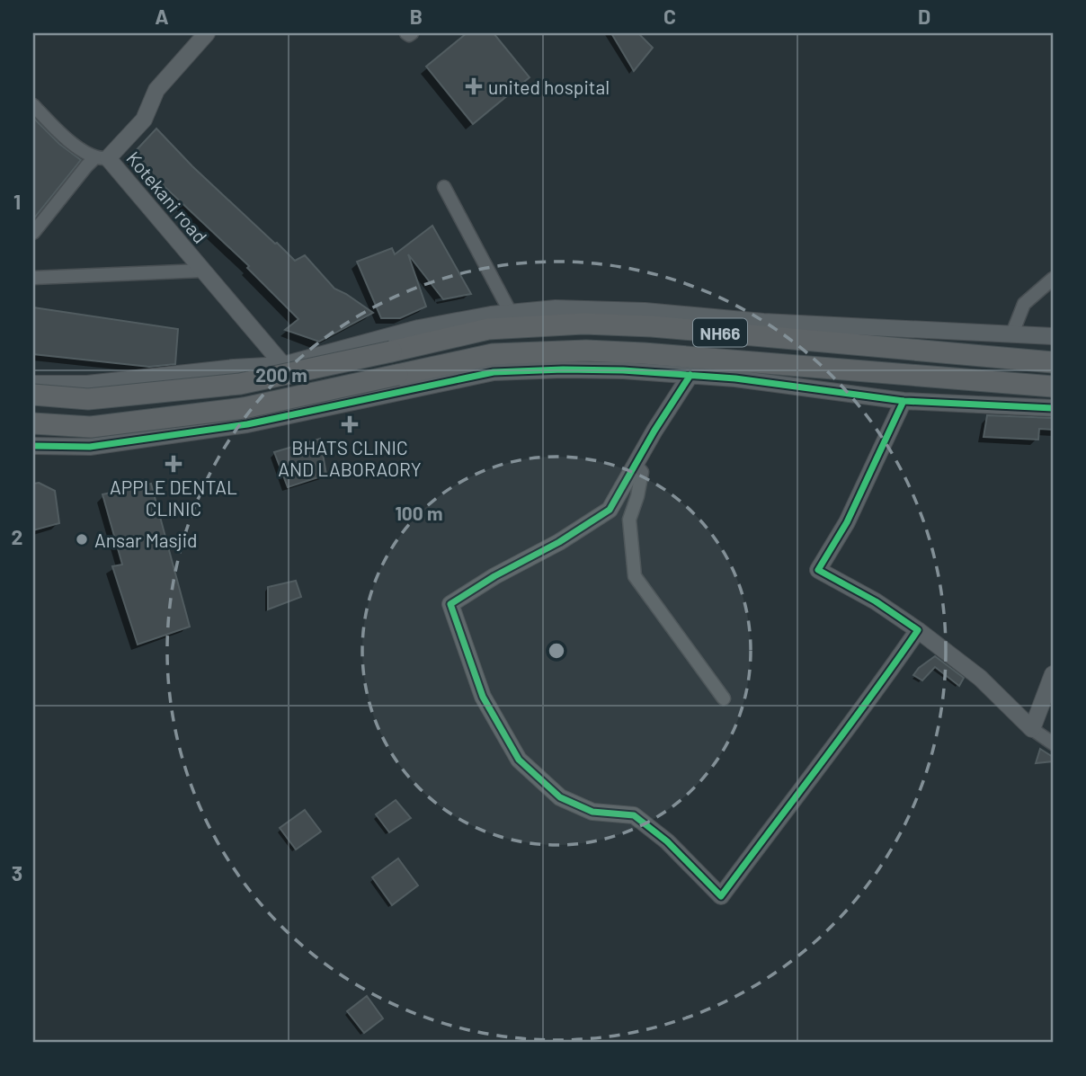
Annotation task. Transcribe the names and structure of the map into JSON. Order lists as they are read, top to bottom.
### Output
{
  "streets": {
    "highway": ["NH66"],
    "street": ["Kotekani road"]
  },
  "places": {
    "health": ["united hospital", "BHATS CLINIC AND LABORAORY", "APPLE DENTAL CLINIC"],
    "other": ["Ansar Masjid"]
  },
  "grid": {
    "columns": [
      "A",
      "B",
      "C",
      "D"
    ],
    "rows": ["1", "2", "3"]
  },
  "rings": ["200 m", "100 m"]
}
